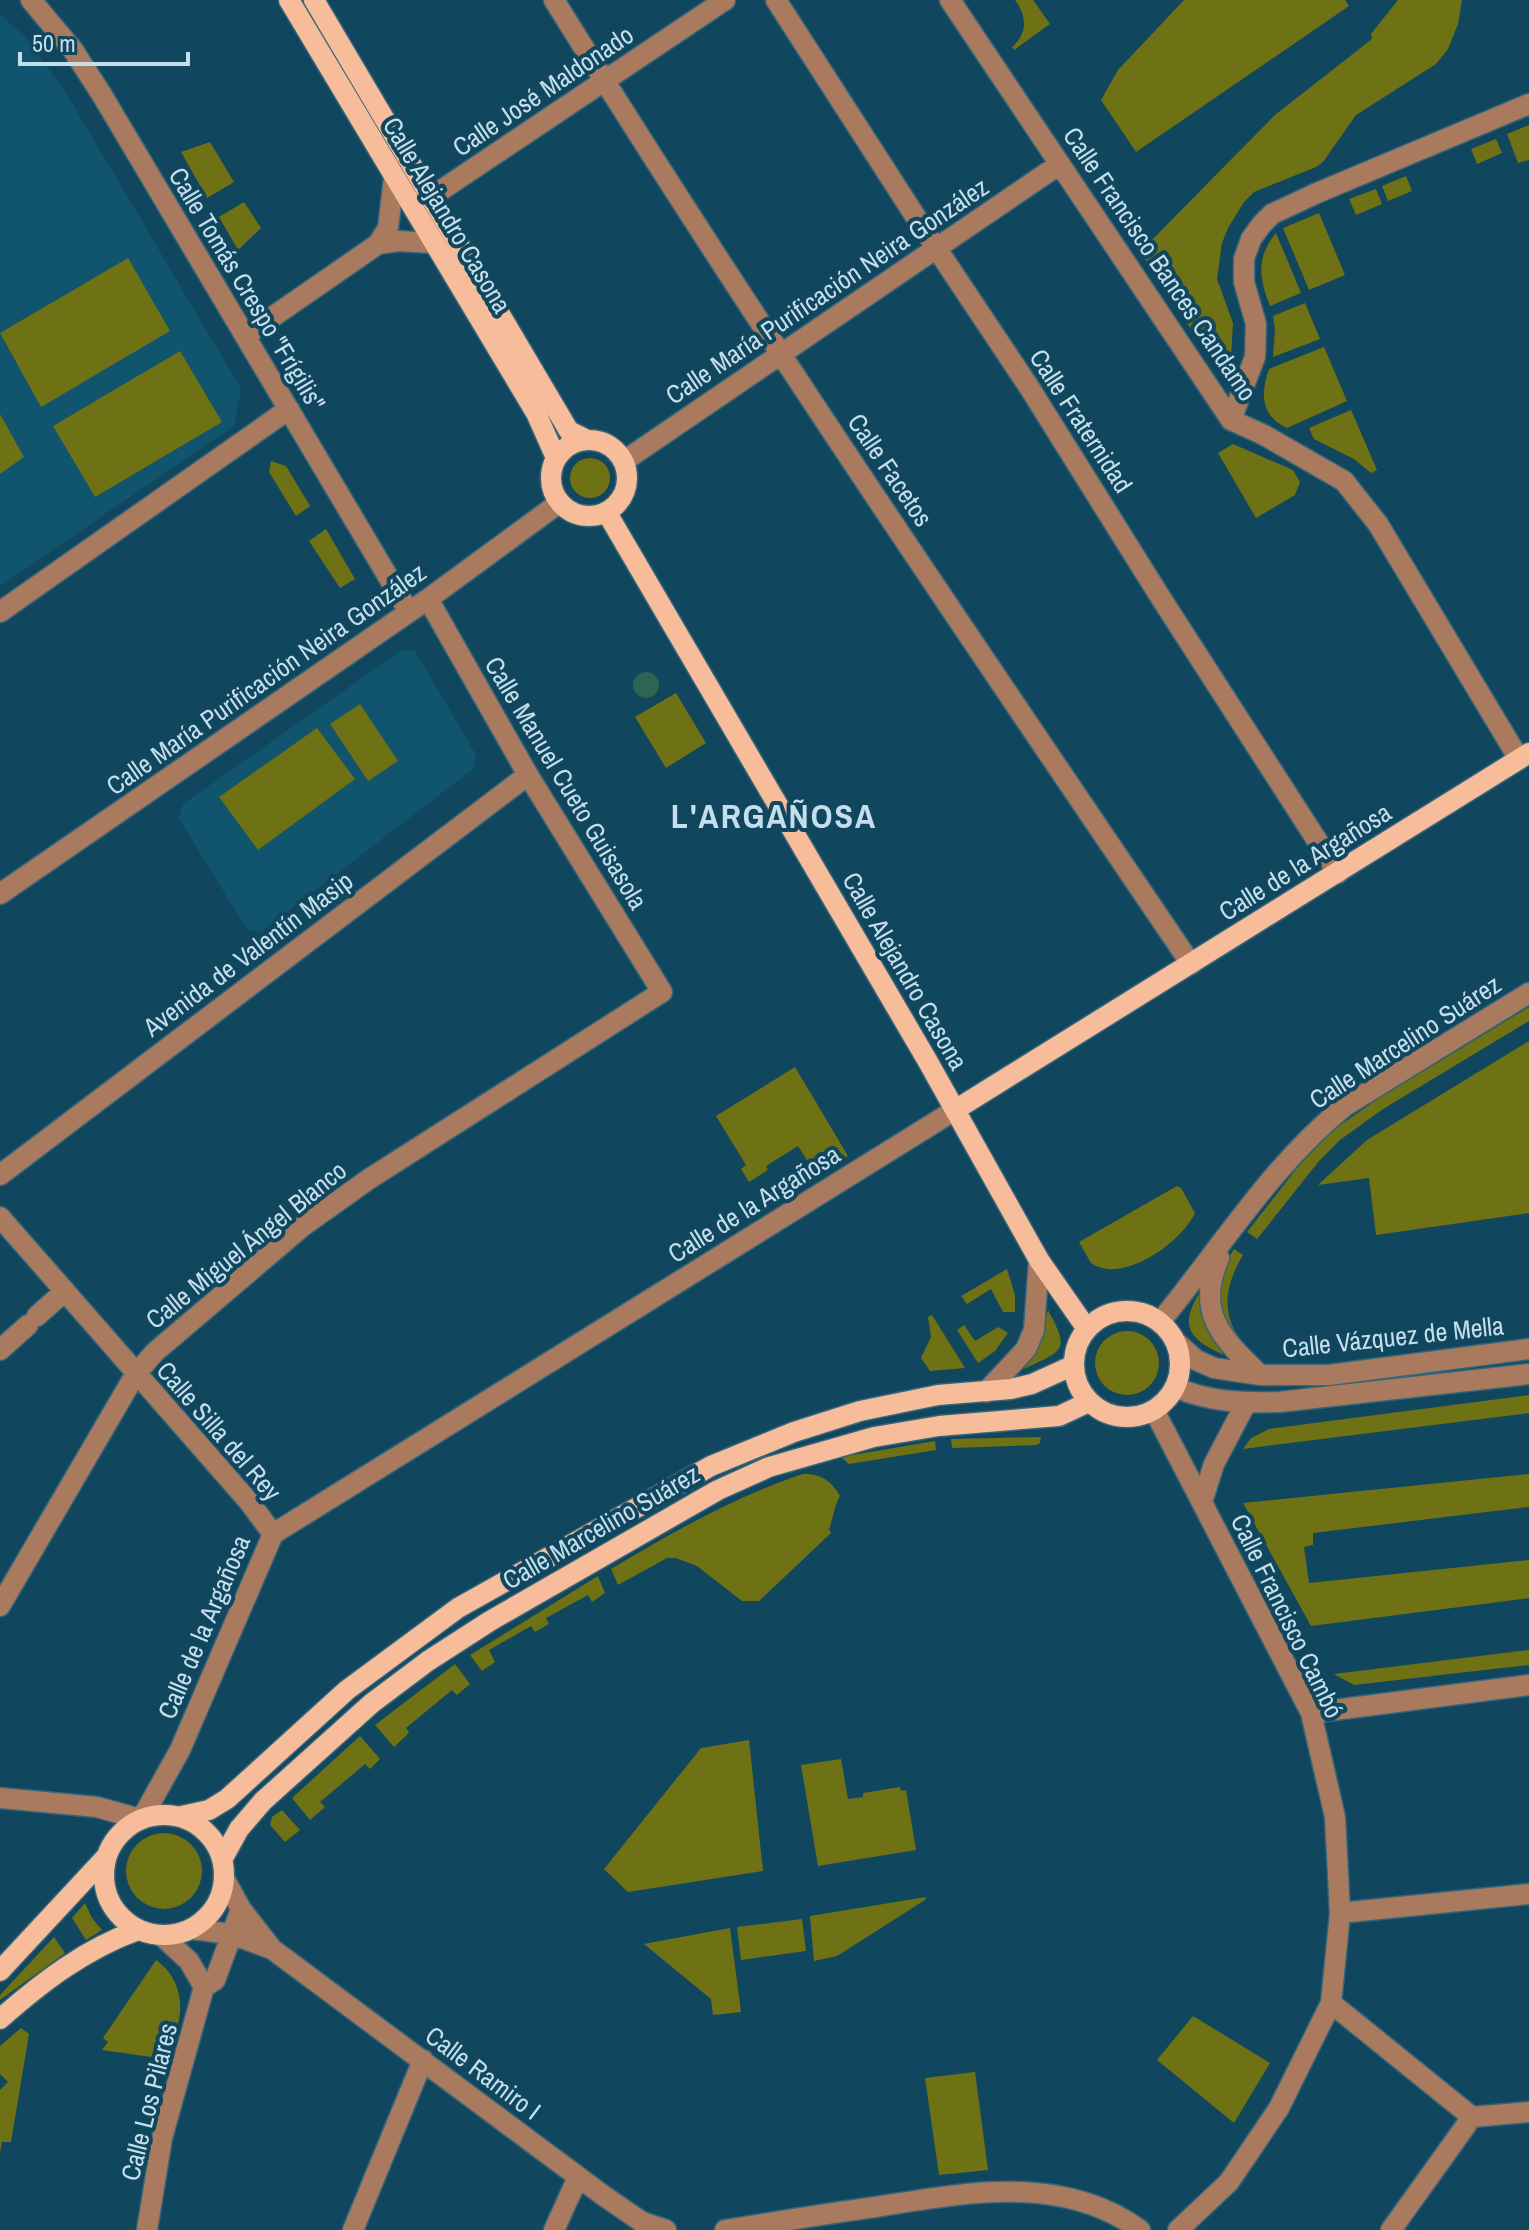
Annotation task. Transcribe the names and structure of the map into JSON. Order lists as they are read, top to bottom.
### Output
{
  "streets": {
    "main road": ["Calle Alejandro Casona", "Calle de la Argañosa", "Calle Marcelino Suárez"],
    "street": [
      "Calle José Maldonado",
      "Calle Francisco Bances Candamo",
      "Calle Tomás Crespo \"Frígilis\"",
      "Calle María Purificación Neira González",
      "Calle Fraternidad",
      "Calle Facetos",
      "Calle Manuel Cueto Guisasola",
      "Avenida de Valentín Masip",
      "Calle Miguel Ángel Blanco",
      "Calle Vázquez de Mella",
      "Calle Silla del Rey",
      "Calle Francisco Cambó",
      "Calle Ramiro I",
      "Calle Los Pilares"
    ]
  },
  "crossings": [
    ["Calle José Maldonado", "Calle Alejandro Casona"],
    ["Calle José Maldonado", "Calle Facetos"],
    ["Calle Alejandro Casona", "Calle María Purificación Neira González"],
    ["Calle Alejandro Casona", "Calle de la Argañosa"],
    ["Calle Alejandro Casona", "Calle Marcelino Suárez"],
    ["Calle Alejandro Casona", "Calle Vázquez de Mella"],
    ["Calle Alejandro Casona", "Calle Francisco Cambó"],
    ["Calle Francisco Bances Candamo", "Calle María Purificación Neira González"],
    ["Calle Francisco Bances Candamo", "Calle de la Argañosa"],
    ["Calle Tomás Crespo \"Frígilis\"", "Calle María Purificación Neira González"],
    ["Calle María Purificación Neira González", "Calle Fraternidad"],
    ["Calle María Purificación Neira González", "Calle Facetos"],
    ["Calle María Purificación Neira González", "Calle Manuel Cueto Guisasola"],
    ["Calle Fraternidad", "Calle de la Argañosa"],
    ["Calle Facetos", "Calle de la Argañosa"],
    ["Calle Manuel Cueto Guisasola", "Avenida de Valentín Masip"],
    ["Calle Manuel Cueto Guisasola", "Calle Miguel Ángel Blanco"],
    ["Calle de la Argañosa", "Calle Marcelino Suárez"],
    ["Calle de la Argañosa", "Calle Silla del Rey"],
    ["Calle de la Argañosa", "Calle Ramiro I"],
    ["Calle Marcelino Suárez", "Calle Vázquez de Mella"],
    ["Calle Marcelino Suárez", "Calle Francisco Cambó"],
    ["Calle Marcelino Suárez", "Calle Ramiro I"],
    ["Calle Miguel Ángel Blanco", "Calle Silla del Rey"],
    ["Calle Vázquez de Mella", "Calle Francisco Cambó"],
    ["Calle Ramiro I", "Calle Los Pilares"]
  ],
  "districts": ["L'ARGAÑOSA"],
  "scale_bar": "50 m"
}
